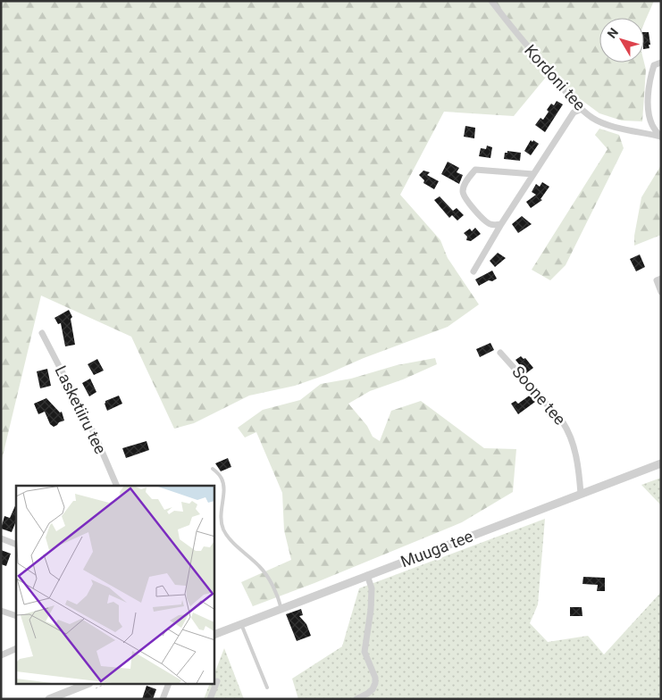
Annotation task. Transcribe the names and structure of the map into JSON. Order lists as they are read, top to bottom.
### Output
{
  "streets": {
    "street": [
      "Kordoni tee",
      "Soone tee",
      "Lasketiiru tee",
      "Muuga tee"
    ]
  },
  "crossings": [
    ["Soone tee", "Muuga tee"]
  ],
  "north": "top left"
}
